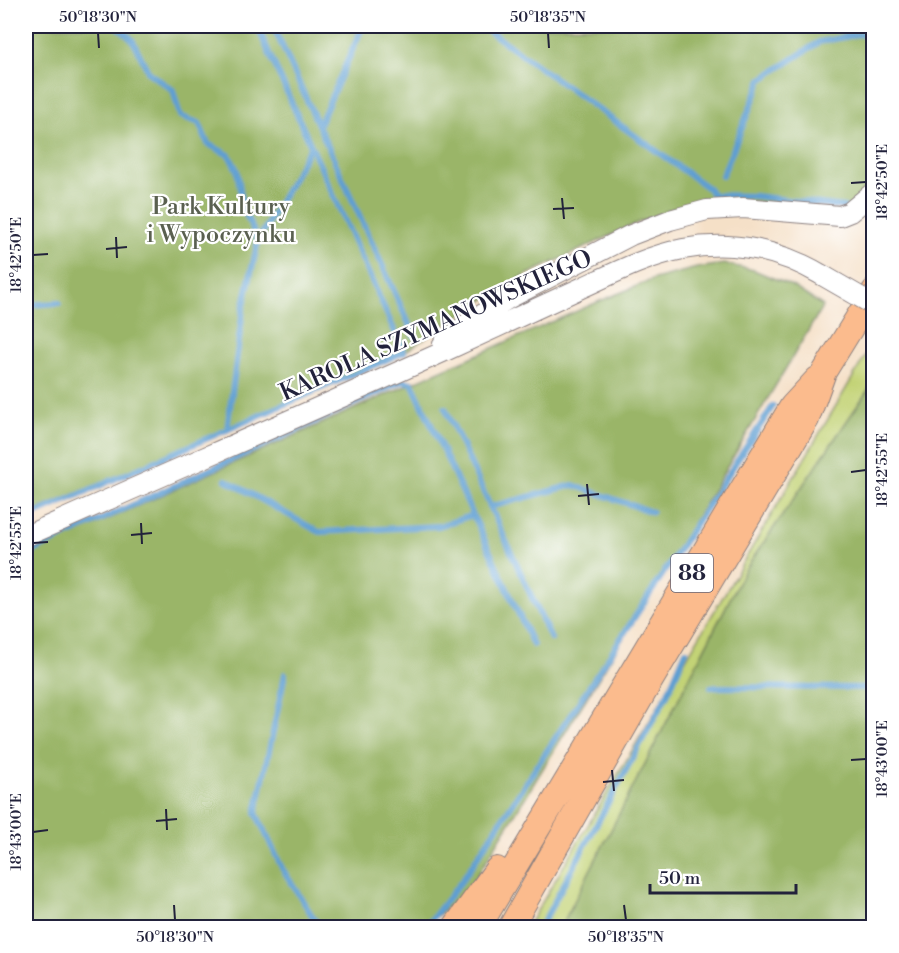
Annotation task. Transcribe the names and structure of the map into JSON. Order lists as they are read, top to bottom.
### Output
{
  "streets": {
    "main road": ["88"],
    "street": ["KAROLA SZYMANOWSKIEGO"]
  },
  "parks": ["Park Kultury i Wypoczynku"],
  "scale_bar": "50 m",
  "coordinates": [
    "50°18'30\"N",
    "50°18'35\"N",
    "18°42'50\"E",
    "18°42'55\"E",
    "18°43'00\"E"
  ]
}
